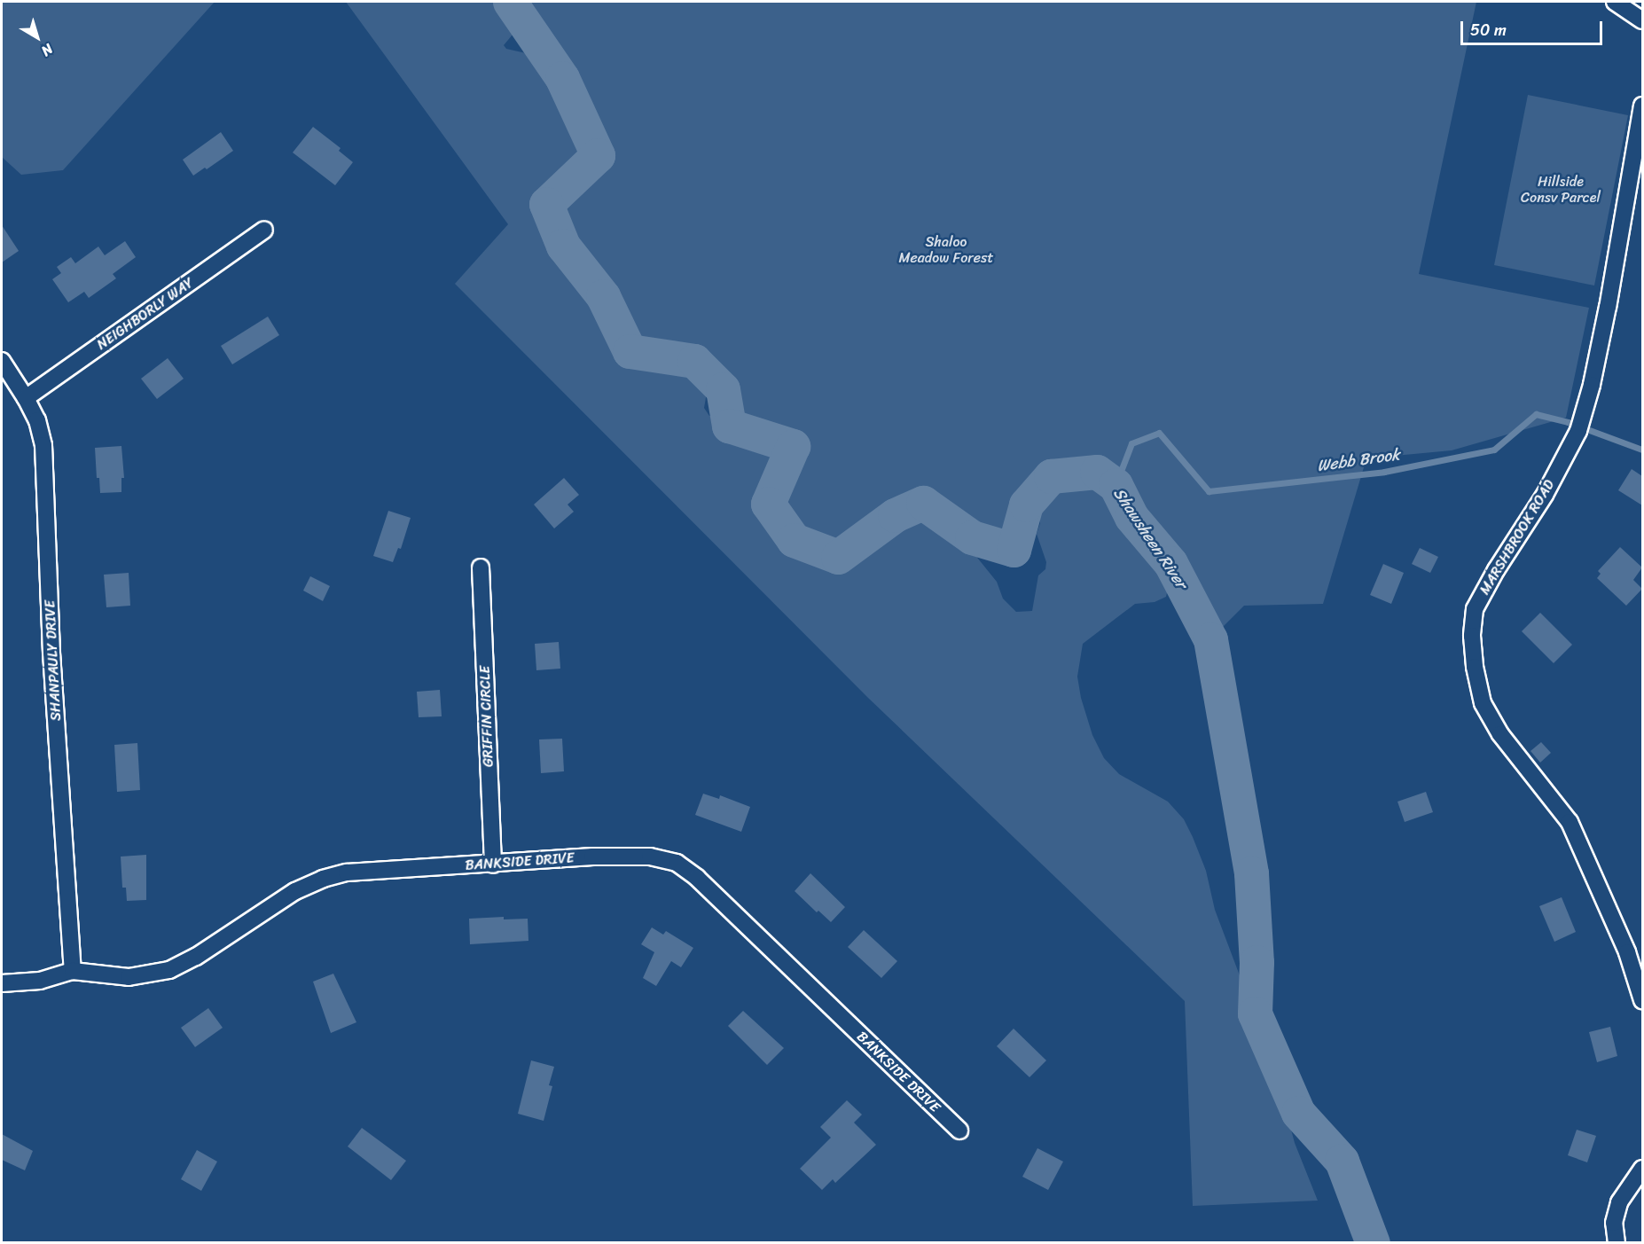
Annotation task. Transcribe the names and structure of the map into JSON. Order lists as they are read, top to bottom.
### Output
{
  "streets": {
    "street": [
      "NEIGHBORLY WAY",
      "MARSHBROOK ROAD",
      "SHANPAULY DRIVE",
      "GRIFFIN CIRCLE",
      "BANKSIDE DRIVE"
    ]
  },
  "crossings": [
    ["NEIGHBORLY WAY", "SHANPAULY DRIVE"],
    ["SHANPAULY DRIVE", "BANKSIDE DRIVE"],
    ["GRIFFIN CIRCLE", "BANKSIDE DRIVE"]
  ],
  "water": ["Webb Brook", "Shawsheen River"],
  "parks": ["Hillside Consv Parcel", "Shaloo Meadow Forest"],
  "scale_bar": "50 m",
  "north": "bottom right"
}
